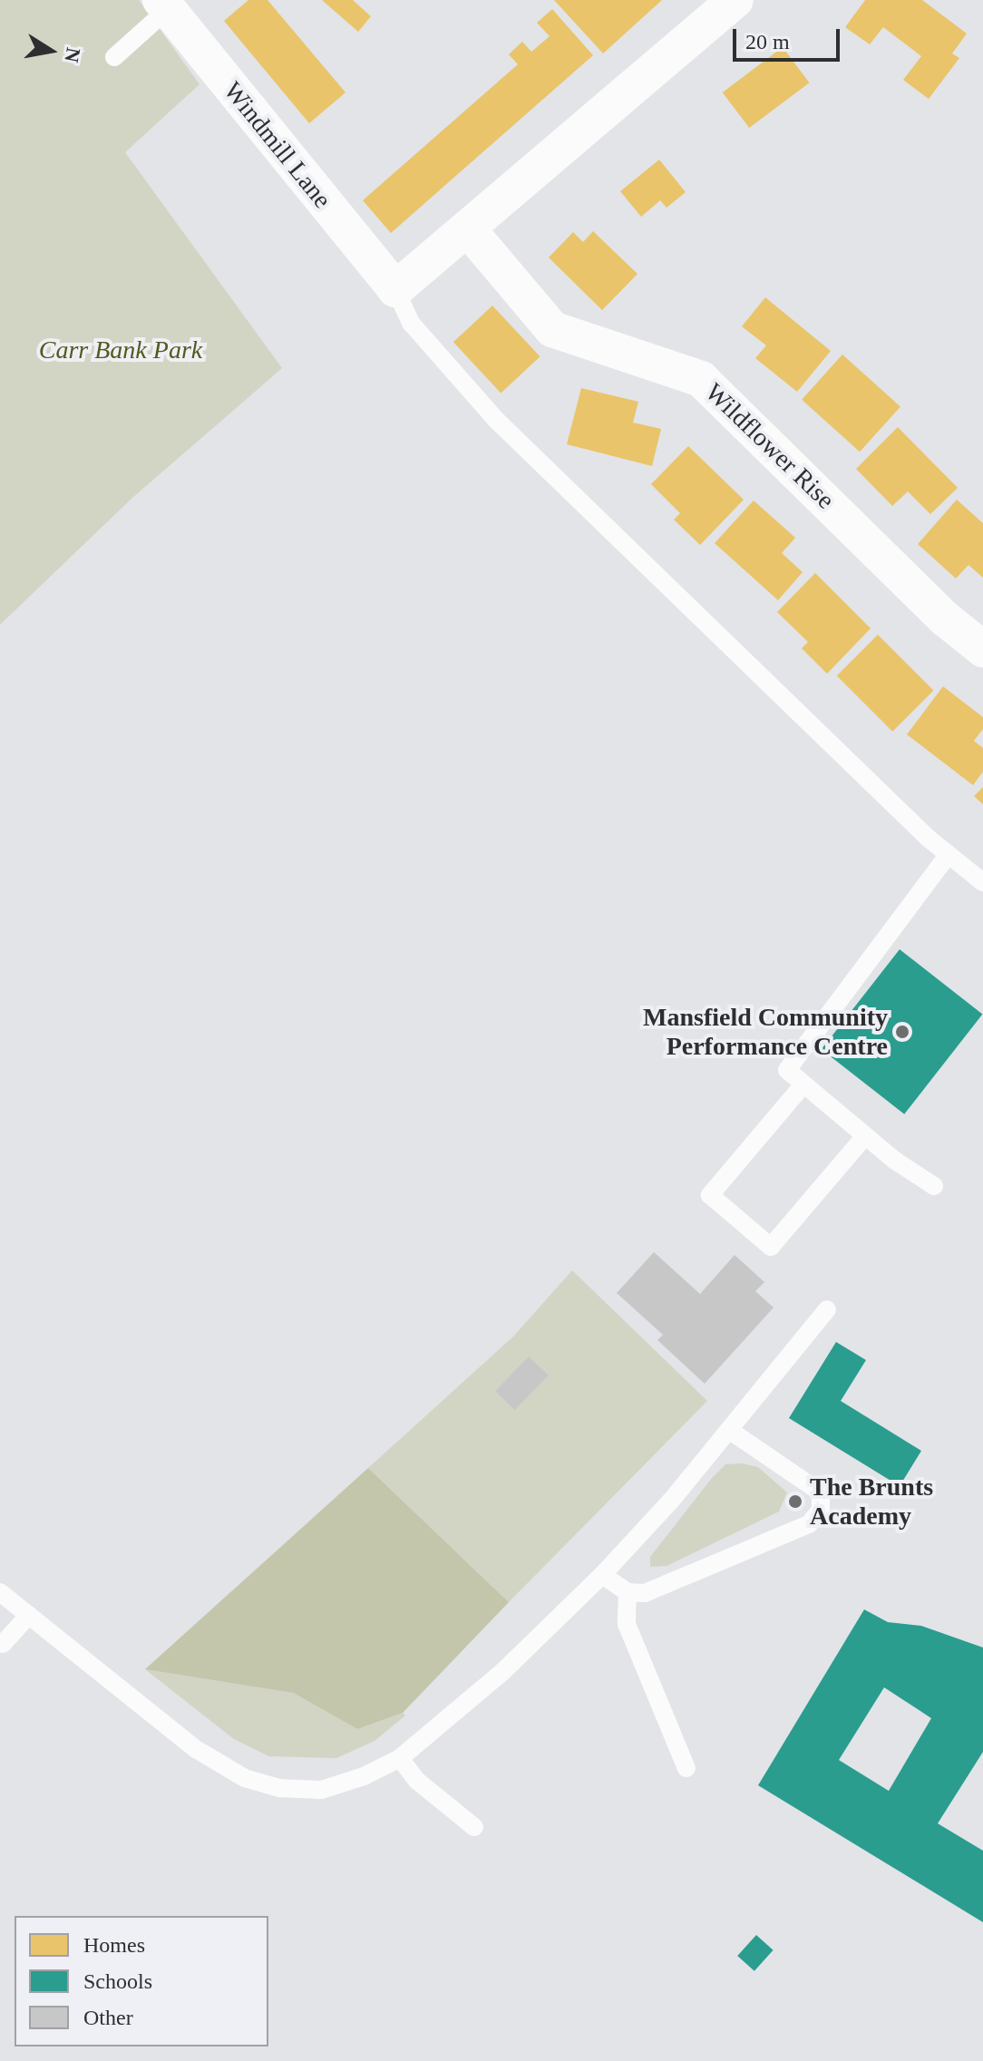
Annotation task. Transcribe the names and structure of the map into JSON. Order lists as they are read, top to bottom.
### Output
{
  "streets": {
    "street": ["Windmill Lane", "Wildflower Rise"]
  },
  "parks": ["Carr Bank Park"],
  "places": ["Mansfield Community Performance Centre", "The Brunts Academy"],
  "legend": ["Homes", "Schools", "Other"],
  "scale_bar": "20 m",
  "north": "right"
}
